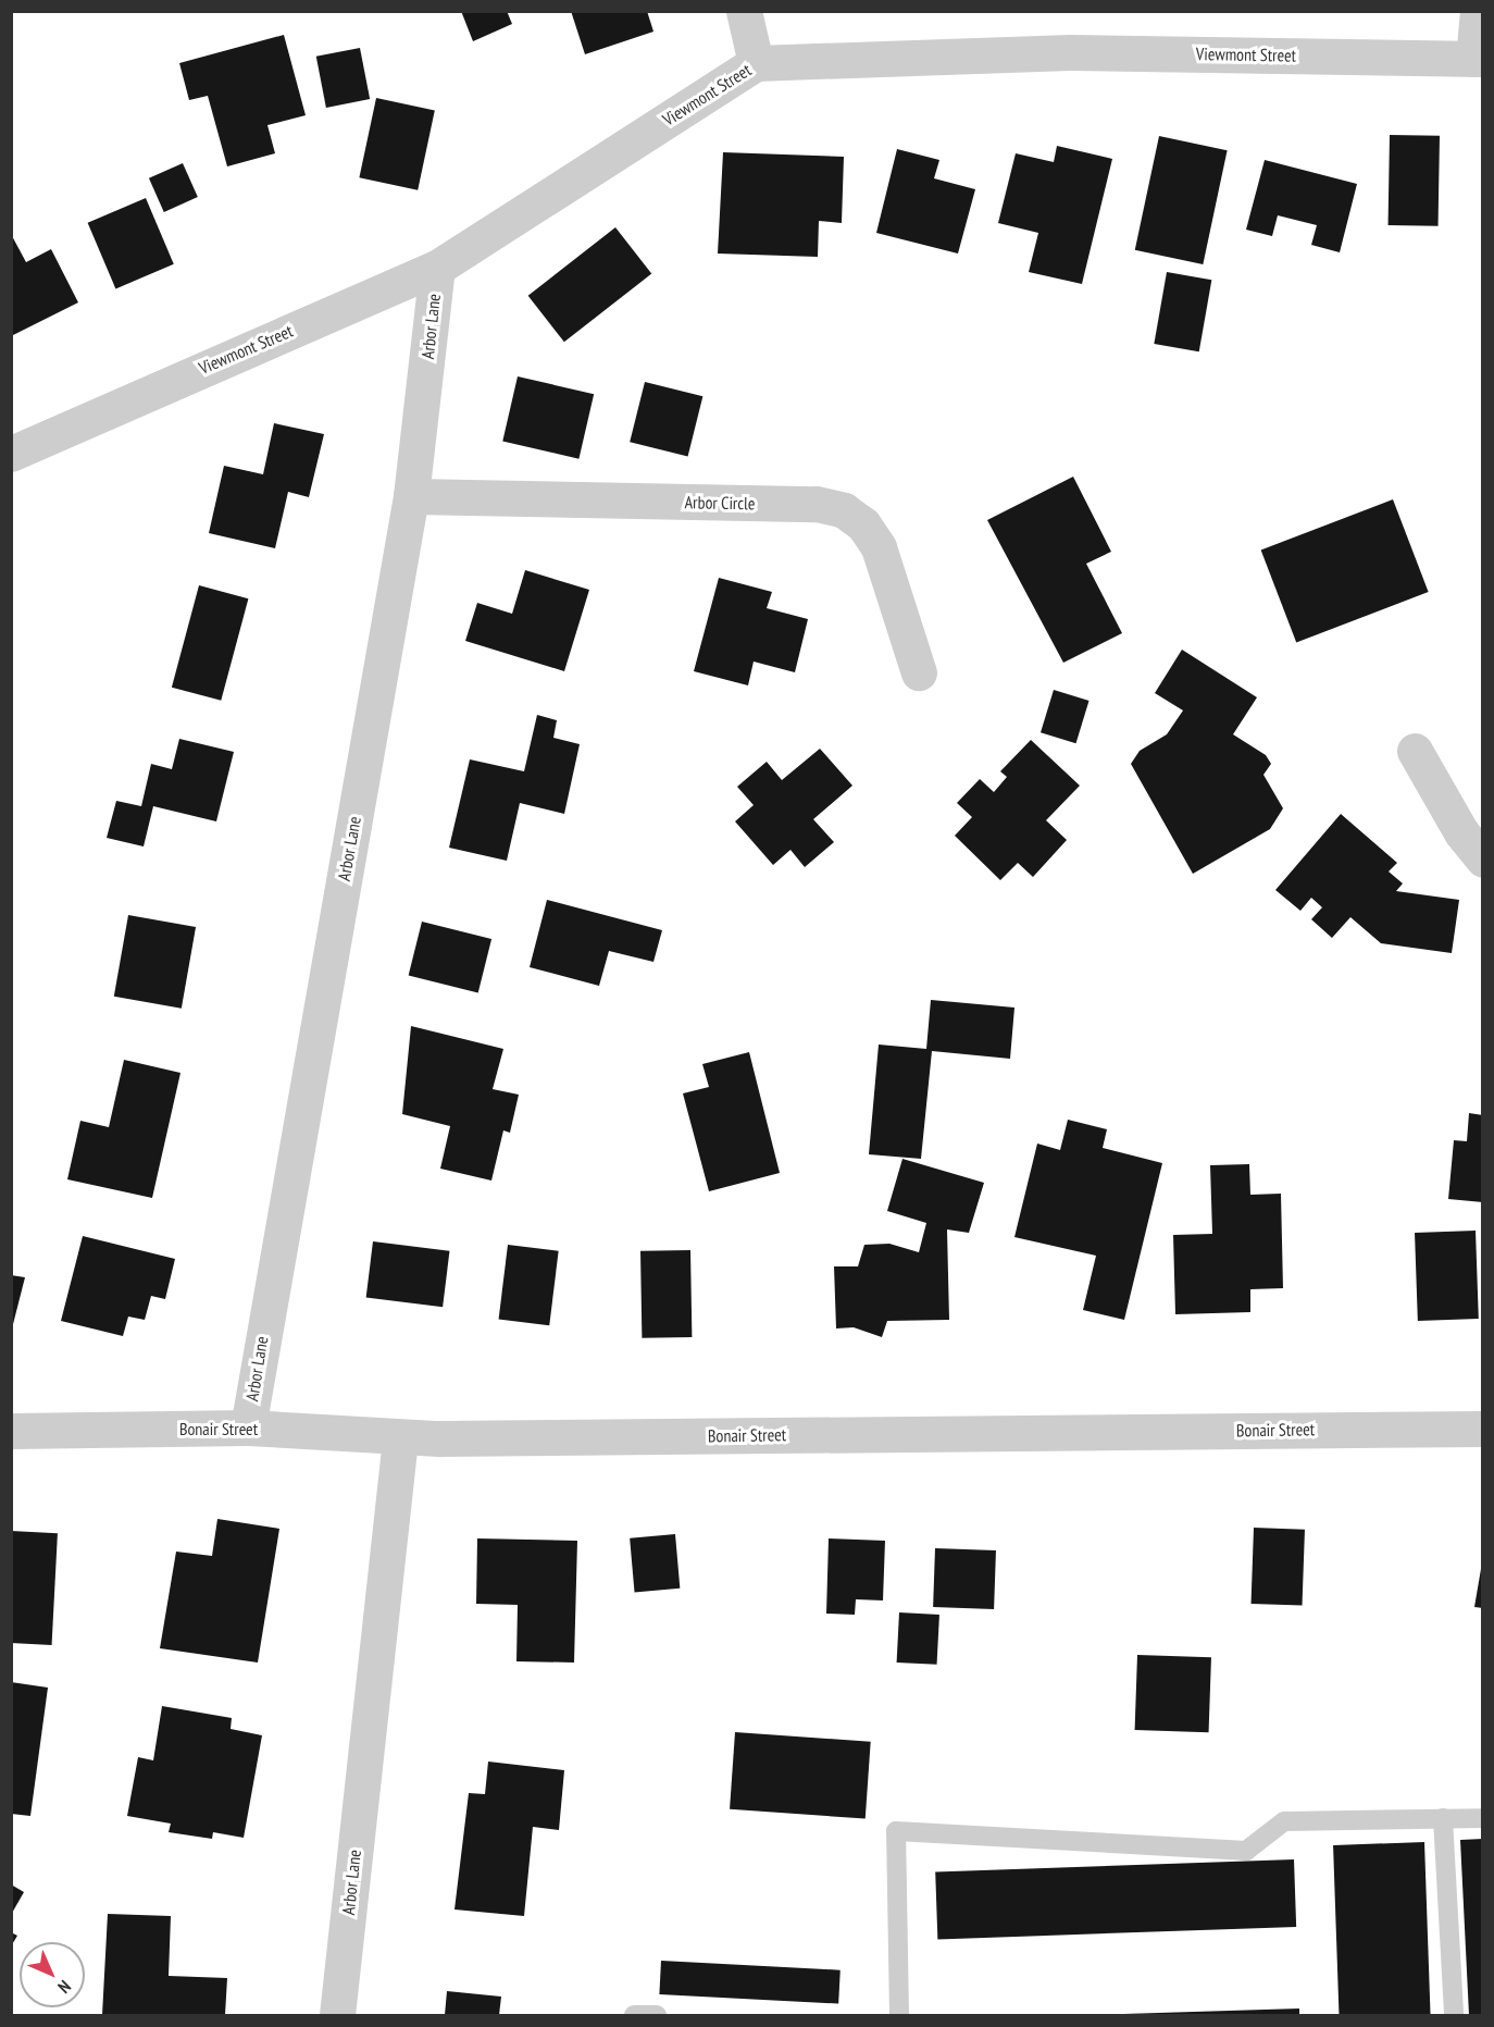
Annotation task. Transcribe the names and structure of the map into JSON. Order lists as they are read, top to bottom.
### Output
{
  "streets": {
    "street": [
      "Viewmont Street",
      "Arbor Lane",
      "Arbor Circle",
      "Bonair Street"
    ]
  },
  "crossings": [
    ["Viewmont Street", "Arbor Lane"],
    ["Arbor Lane", "Arbor Circle"],
    ["Arbor Lane", "Bonair Street"]
  ],
  "north": "bottom right"
}
